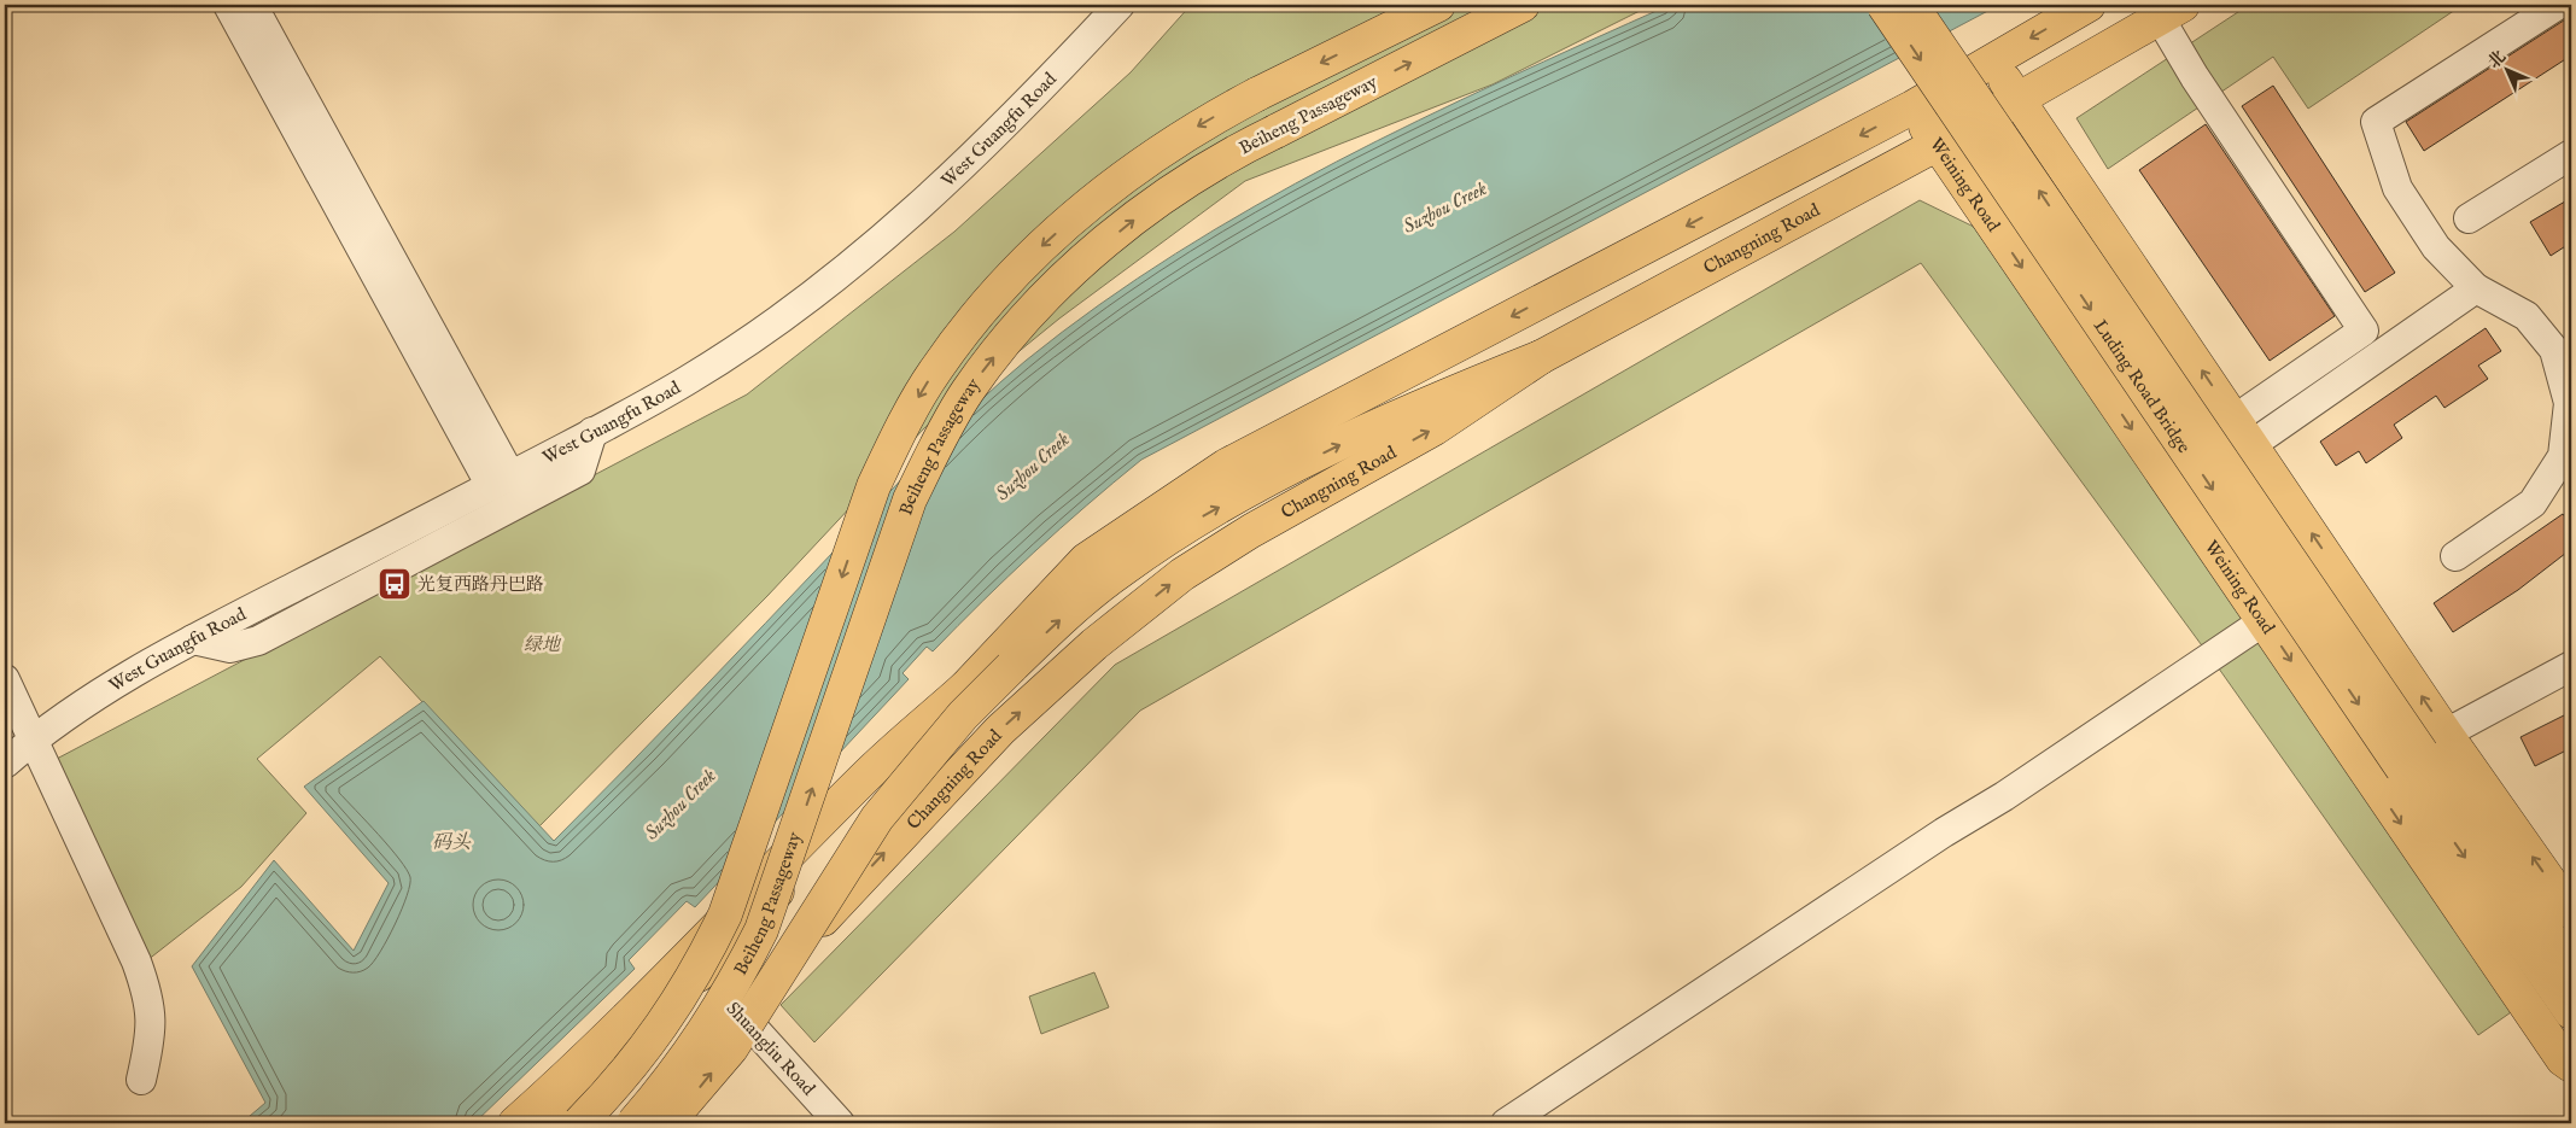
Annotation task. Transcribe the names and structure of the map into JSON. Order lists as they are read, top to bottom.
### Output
{
  "streets": {
    "main road": [
      "Beiheng Passageway",
      "Weining Road",
      "Changning Road",
      "Luding Road Bridge"
    ],
    "street": ["West Guangfu Road", "Shuangliu Road"]
  },
  "crossings": [
    ["Beiheng Passageway", "Changning Road"],
    ["Weining Road", "Changning Road"],
    ["Changning Road", "Shuangliu Road"]
  ],
  "water": ["Suzhou Creek", "码头"],
  "parks": ["绿地"],
  "places": {
    "bus stop": ["光复西路丹巴路"]
  },
  "north": "top left"
}
